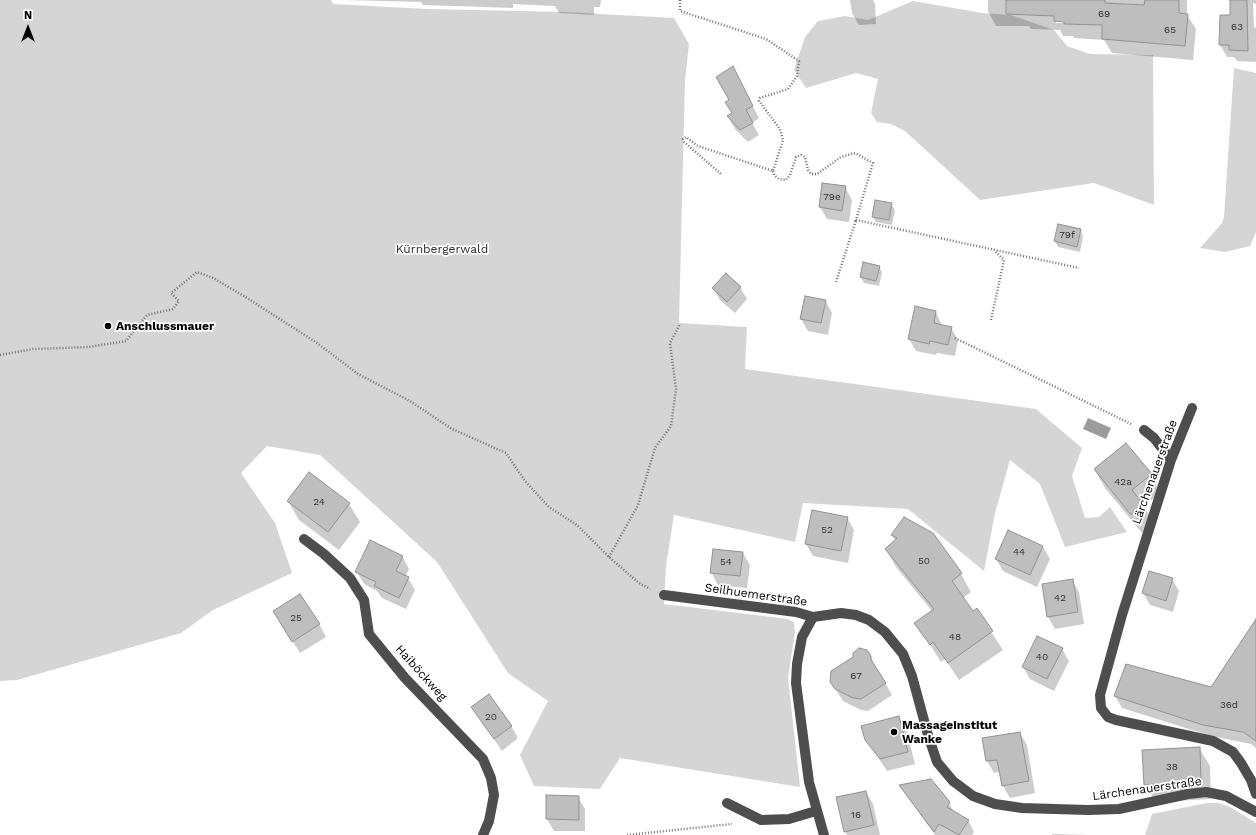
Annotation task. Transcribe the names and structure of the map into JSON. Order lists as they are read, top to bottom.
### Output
{
  "streets": {
    "street": ["Lärchenauerstraße", "Seilhuemerstraße", "Haiböckweg"]
  },
  "crossings": [
    ["Lärchenauerstraße", "Seilhuemerstraße"]
  ],
  "parks": ["Kürnbergerwald"],
  "places": ["Anschlussmauer", "Massageinstitut Wanke"],
  "house_numbers": [
    "69",
    "63",
    "65",
    "79e",
    "79f",
    "42a",
    "24",
    "52",
    "44",
    "50",
    "54",
    "42",
    "25",
    "48",
    "40",
    "67",
    "36d",
    "20",
    "38",
    "16"
  ],
  "north": "top"
}
